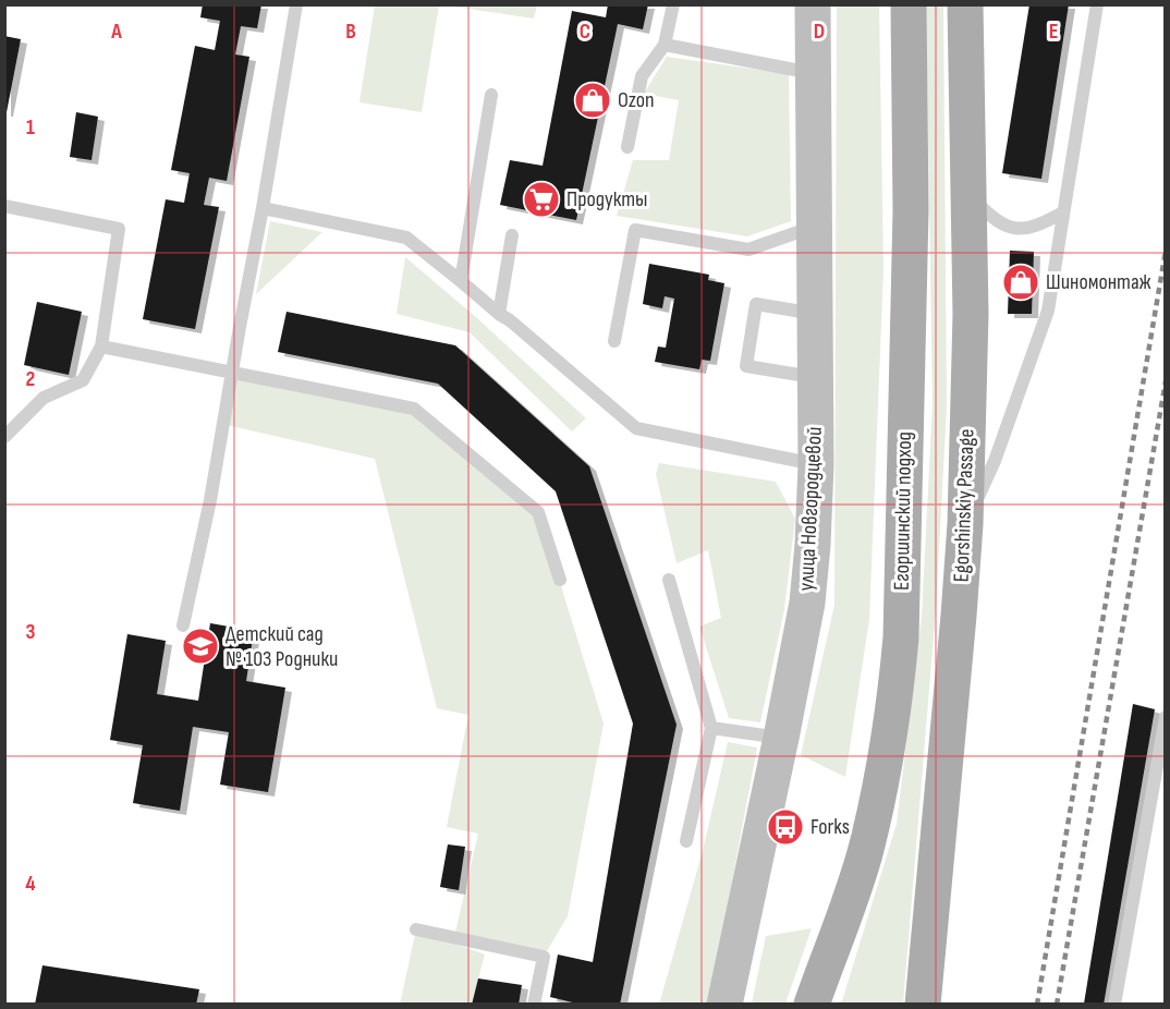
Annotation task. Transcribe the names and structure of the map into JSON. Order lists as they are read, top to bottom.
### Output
{
  "streets": {
    "main road": ["Egorshinskiy Passage", "Егоршинский подход"],
    "street": ["улица Новгородцевой"]
  },
  "places": {
    "shop": ["Ozon", "Шиномонтаж"],
    "supermarket": ["Продукты"],
    "school or university": ["Детский сад № 103 Родники"],
    "bus stop": ["Forks"]
  },
  "grid": {
    "columns": [
      "A",
      "B",
      "C",
      "D",
      "E"
    ],
    "rows": [
      "1",
      "2",
      "3",
      "4"
    ]
  }
}
